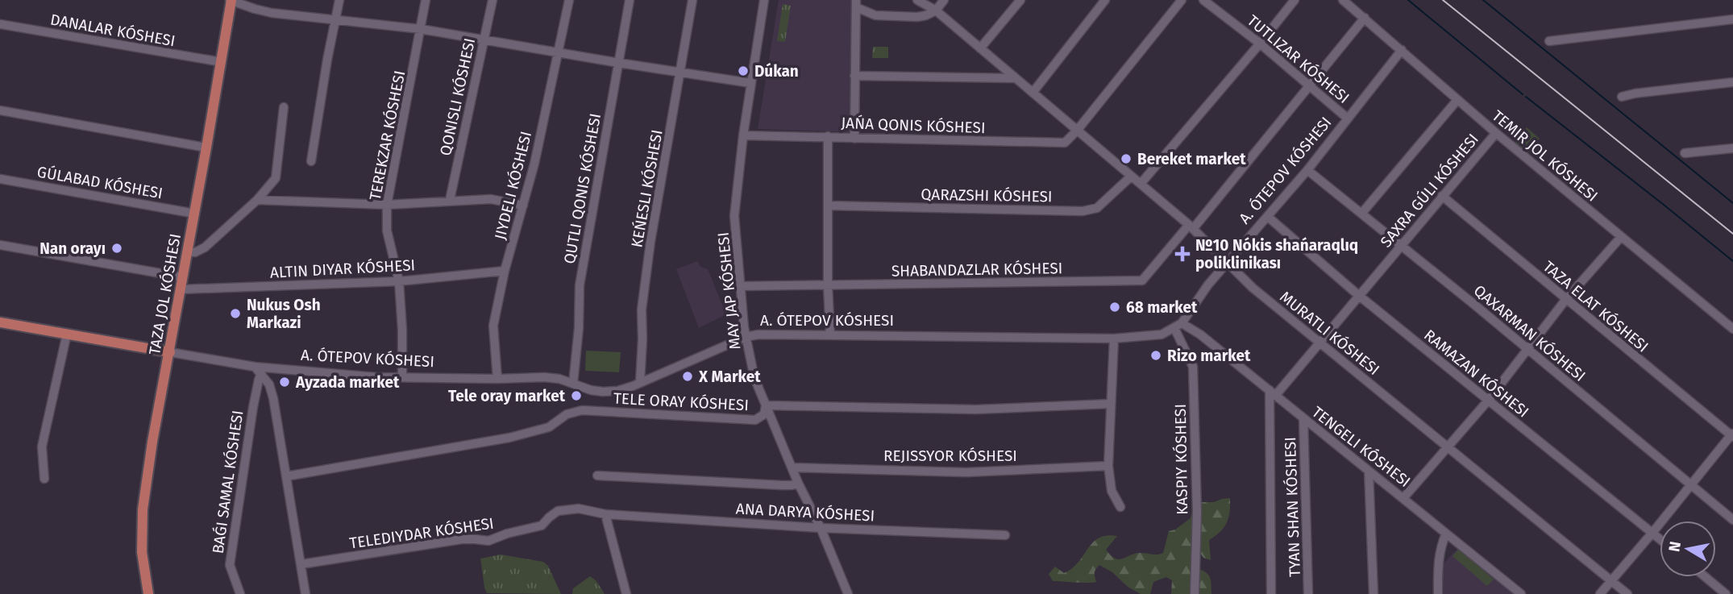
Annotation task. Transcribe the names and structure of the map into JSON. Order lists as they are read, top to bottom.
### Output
{
  "streets": {
    "main road": ["A. ÓTEPOV KÓSHESI", "TAZA JOL KÓSHESI"],
    "street": [
      "DANALAR KÓSHESI",
      "TEREKZAR KÓSHESI",
      "TEMIR JOL KÓSHESI",
      "GÚLABAD KÓSHESI",
      "JIYDELI KÓSHESI",
      "KEŃESLI KÓSHESI",
      "SAXRA GÚLI KÓSHESI",
      "SHABANDAZLAR KÓSHESI",
      "MAY JAP KÓSHESI",
      "TAZA ELAT KÓSHESI",
      "QAXARMAN KÓSHESI",
      "RAMAZAN KÓSHESI",
      "TELE ORAY KÓSHESI",
      "TENGELI KÓSHESI",
      "REJISSYOR KÓSHESI",
      "KASPIY KÓSHESI",
      "TYAN SHAN KÓSHESI",
      "ANA DARYA KÓSHESI",
      "TELEDIYDAR KÓSHESI"
    ]
  },
  "crossings": [
    ["DANALAR KÓSHESI", "TAZA JOL KÓSHESI"],
    ["TEREKZAR KÓSHESI", "A. ÓTEPOV KÓSHESI"],
    ["TEMIR JOL KÓSHESI", "A. ÓTEPOV KÓSHESI"],
    ["TEMIR JOL KÓSHESI", "SAXRA GÚLI KÓSHESI"],
    ["TEMIR JOL KÓSHESI", "SHABANDAZLAR KÓSHESI"],
    ["A. ÓTEPOV KÓSHESI", "JIYDELI KÓSHESI"],
    ["A. ÓTEPOV KÓSHESI", "KEŃESLI KÓSHESI"],
    ["A. ÓTEPOV KÓSHESI", "MAY JAP KÓSHESI"],
    ["A. ÓTEPOV KÓSHESI", "TAZA JOL KÓSHESI"],
    ["A. ÓTEPOV KÓSHESI", "QAXARMAN KÓSHESI"],
    ["A. ÓTEPOV KÓSHESI", "RAMAZAN KÓSHESI"],
    ["A. ÓTEPOV KÓSHESI", "TENGELI KÓSHESI"],
    ["A. ÓTEPOV KÓSHESI", "KASPIY KÓSHESI"],
    ["GÚLABAD KÓSHESI", "TAZA JOL KÓSHESI"],
    ["SAXRA GÚLI KÓSHESI", "TAZA ELAT KÓSHESI"],
    ["SAXRA GÚLI KÓSHESI", "QAXARMAN KÓSHESI"],
    ["SAXRA GÚLI KÓSHESI", "RAMAZAN KÓSHESI"],
    ["SAXRA GÚLI KÓSHESI", "TENGELI KÓSHESI"],
    ["SHABANDAZLAR KÓSHESI", "MAY JAP KÓSHESI"],
    ["MAY JAP KÓSHESI", "TELE ORAY KÓSHESI"],
    ["MAY JAP KÓSHESI", "REJISSYOR KÓSHESI"],
    ["MAY JAP KÓSHESI", "ANA DARYA KÓSHESI"],
    ["TENGELI KÓSHESI", "TYAN SHAN KÓSHESI"],
    ["ANA DARYA KÓSHESI", "TELEDIYDAR KÓSHESI"]
  ],
  "places": {
    "other": [
      "Dúkan",
      "Bereket market",
      "Nan orayı",
      "68 market",
      "Nukus Osh Markazi",
      "Rizo market",
      "X Market",
      "Ayzada market",
      "Tele oray market"
    ],
    "health": ["№10 Nókis shańaraqlıq poliklinikası"]
  },
  "north": "left"
}
